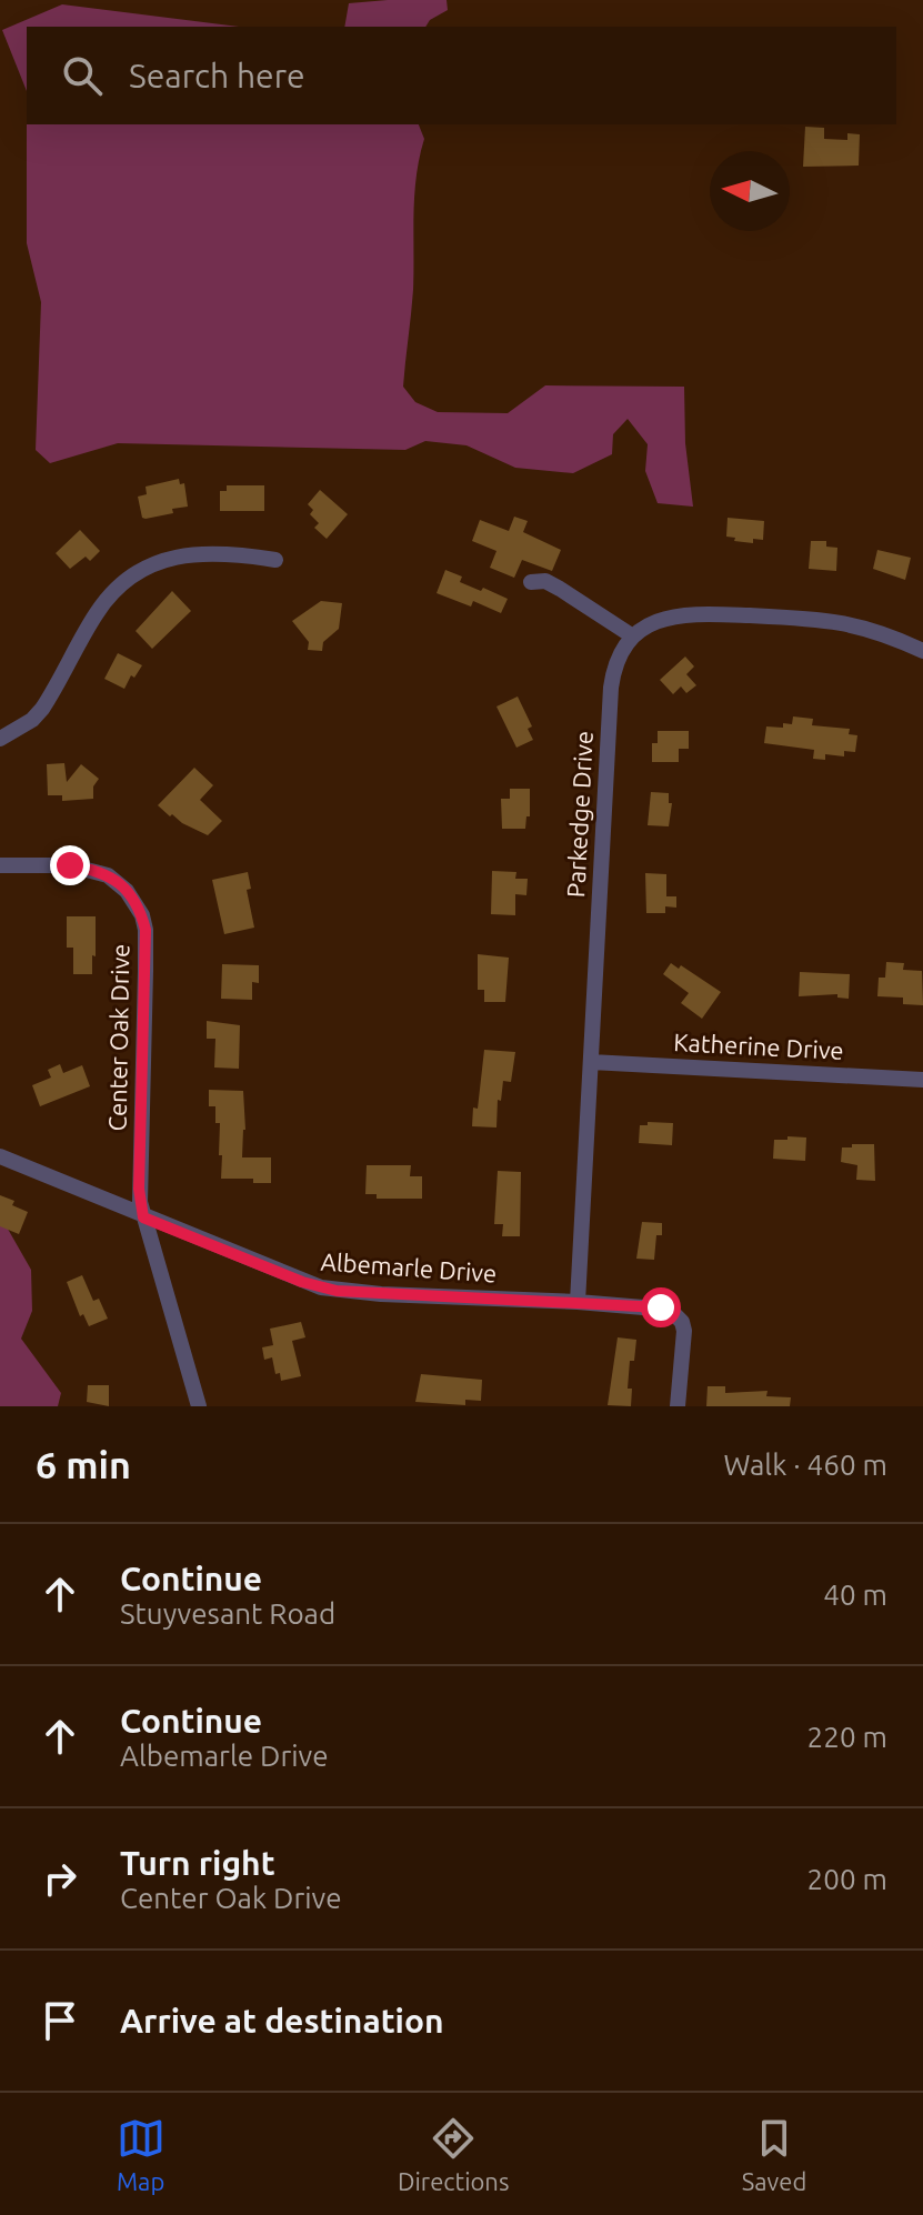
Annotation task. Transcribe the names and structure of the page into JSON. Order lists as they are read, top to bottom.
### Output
{
  "streets": {
    "street": [
      "Parkedge Drive",
      "Center Oak Drive",
      "Katherine Drive",
      "Albemarle Drive"
    ]
  },
  "crossings": [
    ["Parkedge Drive", "Katherine Drive"],
    ["Parkedge Drive", "Albemarle Drive"],
    ["Center Oak Drive", "Albemarle Drive"]
  ],
  "north": "left",
  "page": {
    "search": "Search here",
    "heading": ["6 min", "Walk · 460 m"],
    "list": [
      ["Continue", "Stuyvesant Road", "40 m"],
      ["Continue", "Albemarle Drive", "220 m"],
      ["Turn right", "Center Oak Drive", "200 m"],
      "Arrive at destination"
    ],
    "nav": ["Map", "Directions", "Saved"]
  }
}
